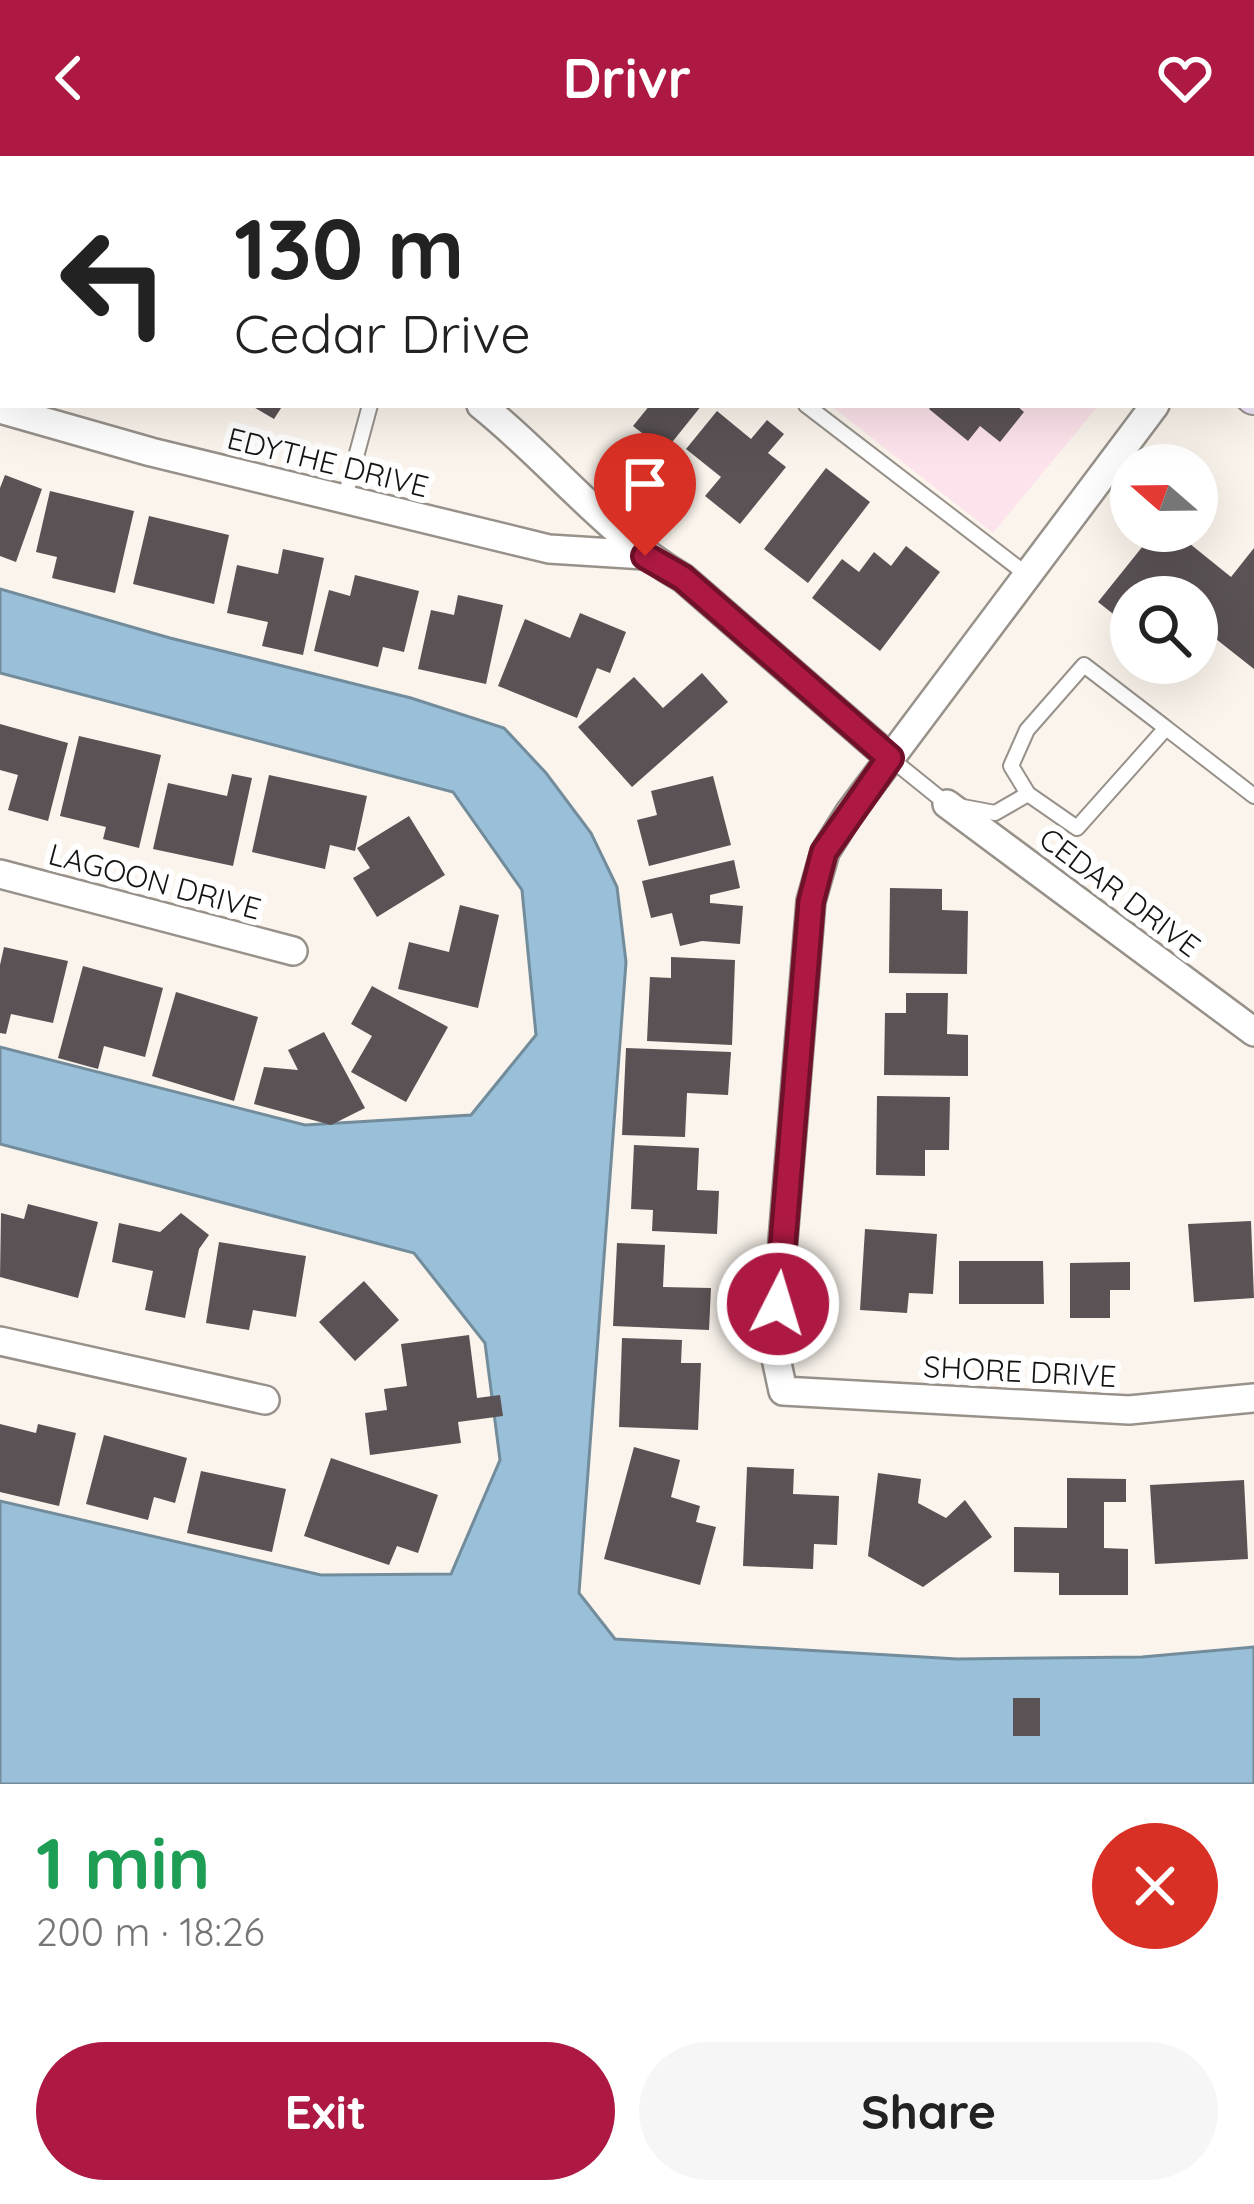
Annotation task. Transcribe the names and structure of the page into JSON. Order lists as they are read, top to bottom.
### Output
{
  "streets": {
    "street": [
      "EDYTHE DRIVE",
      "LAGOON DRIVE",
      "CEDAR DRIVE",
      "SHORE DRIVE"
    ]
  },
  "north": "left",
  "page": {
    "header": "Drivr",
    "turn": ["130 m", "Cedar Drive"],
    "heading": ["1 min", "200 m · 18:26"],
    "buttons": ["Exit", "Share"]
  }
}
